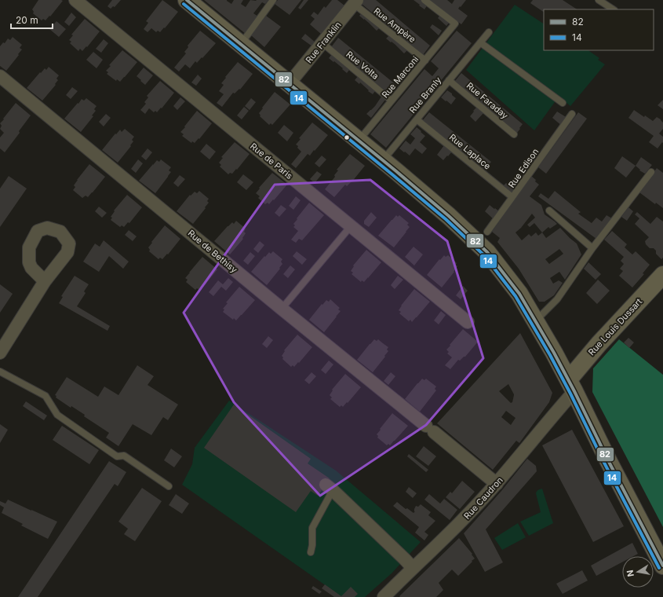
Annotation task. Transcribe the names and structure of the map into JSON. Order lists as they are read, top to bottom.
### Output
{
  "streets": {
    "main road": ["Rue Louis Dussart"],
    "street": [
      "Rue Franklin",
      "Rue de Paris",
      "Rue de Bethisy",
      "Rue Caudron"
    ],
    "lane": [
      "Rue Ampère",
      "Rue Volta",
      "Rue Marconi",
      "Rue Branly",
      "Rue Faraday",
      "Rue Laplace",
      "Rue Edison"
    ]
  },
  "crossings": [
    ["Rue Ampère", "Rue Franklin"],
    ["Rue Ampère", "Rue Marconi"],
    ["Rue Franklin", "Rue Volta"],
    ["Rue Volta", "Rue Marconi"],
    ["Rue Branly", "Rue Faraday"],
    ["Rue Branly", "Rue Laplace"],
    ["Rue Laplace", "Rue Edison"],
    ["Rue de Bethisy", "Rue Caudron"],
    ["Rue Louis Dussart", "Rue Caudron"]
  ],
  "lines": ["transit line 82", "transit line 14"],
  "legend": ["82", "14"],
  "scale_bar": "20 m",
  "north": "left"
}
